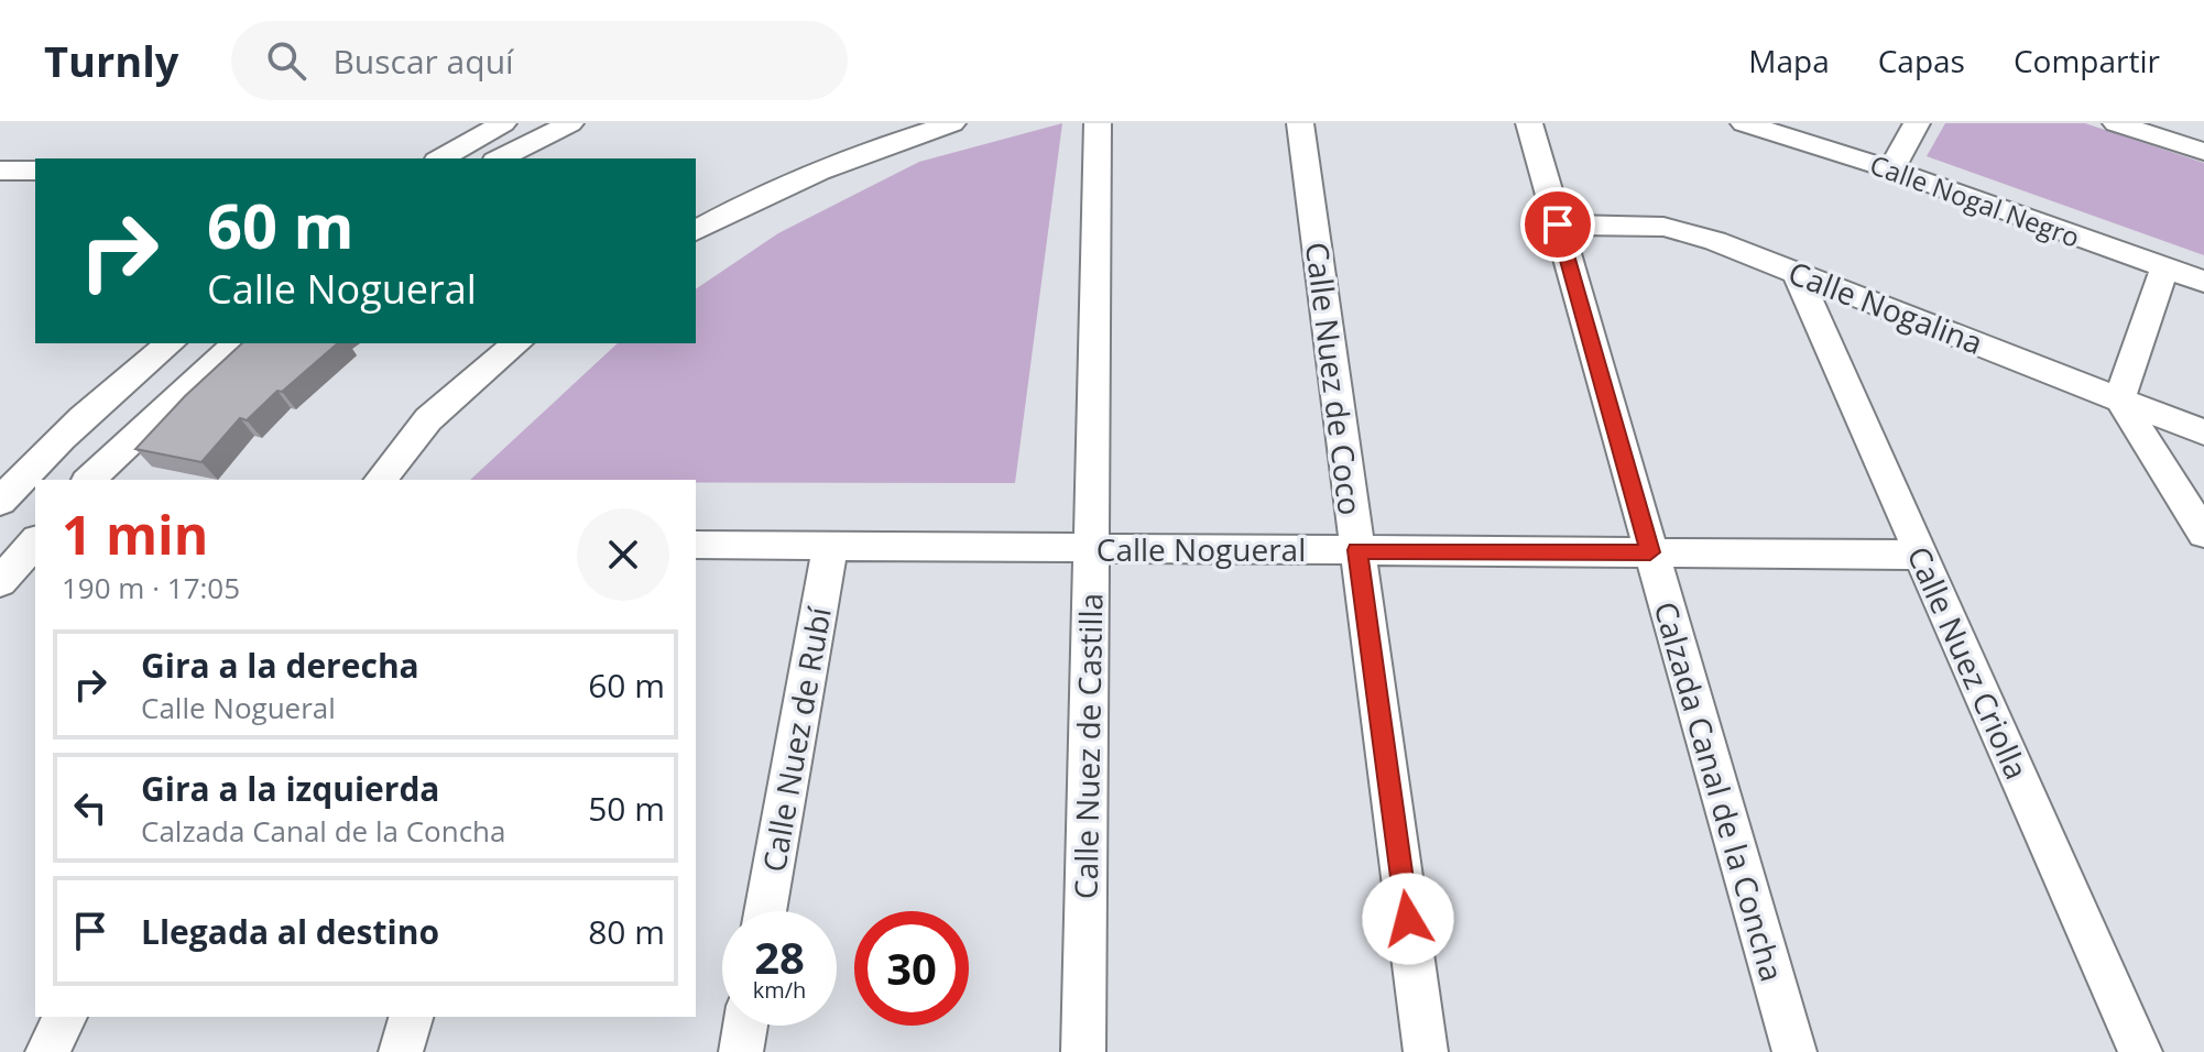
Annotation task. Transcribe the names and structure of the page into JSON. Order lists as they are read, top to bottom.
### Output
{
  "streets": {
    "street": [
      "Calle Nogal Negro",
      "Calle Nogalina",
      "Calle Nuez de Coco",
      "Calle Nogueral",
      "Calle Nuez Criolla",
      "Calle Nuez de Rubí",
      "Calle Nuez de Castilla",
      "Calzada Canal de la Concha"
    ]
  },
  "crossings": [
    ["Calle Nogalina", "Calle Nuez Criolla"],
    ["Calle Nogalina", "Calzada Canal de la Concha"],
    ["Calle Nuez de Coco", "Calle Nogueral"],
    ["Calle Nogueral", "Calle Nuez Criolla"],
    ["Calle Nogueral", "Calle Nuez de Rubí"],
    ["Calle Nogueral", "Calle Nuez de Castilla"],
    ["Calle Nogueral", "Calzada Canal de la Concha"]
  ],
  "page": {
    "header": "Turnly",
    "search": "Buscar aquí",
    "nav": ["Mapa", "Capas", "Compartir"],
    "turn": ["60 m", "Calle Nogueral"],
    "heading": ["1 min", "190 m · 17:05"],
    "list": [
      {
        "name": "Gira a la derecha",
        "note": "Calle Nogueral",
        "value": "60 m"
      },
      {
        "name": "Gira a la izquierda",
        "note": "Calzada Canal de la Concha",
        "value": "50 m"
      },
      {
        "name": "Llegada al destino",
        "value": "80 m"
      }
    ],
    "speed": "28 km/h",
    "limit": "30"
  }
}
